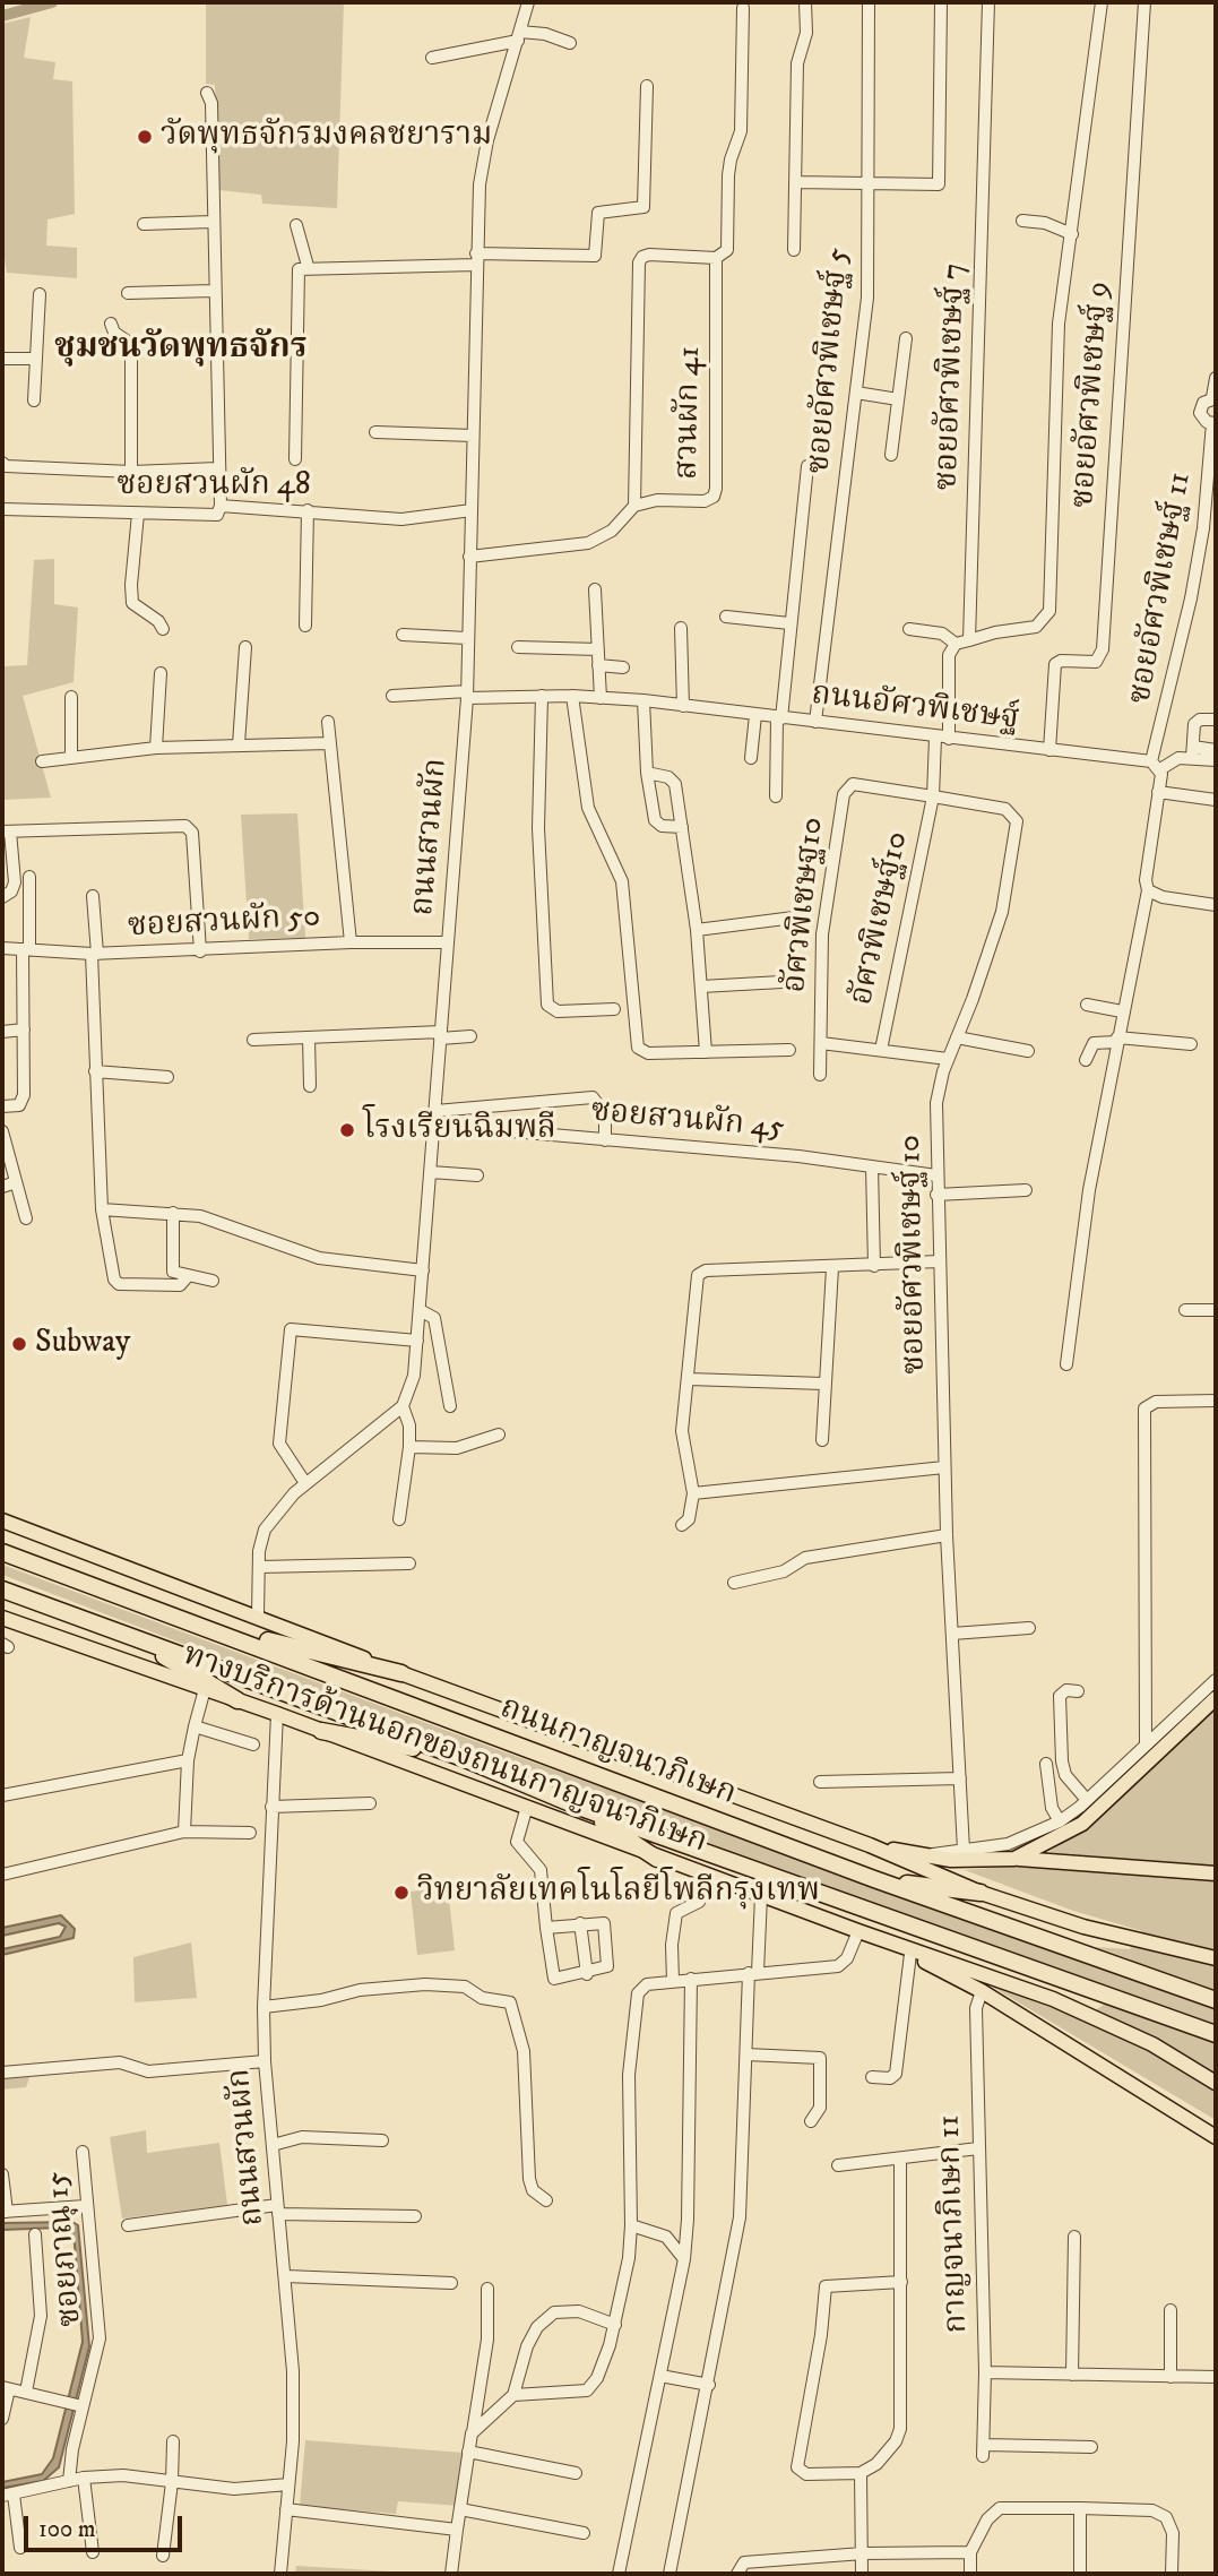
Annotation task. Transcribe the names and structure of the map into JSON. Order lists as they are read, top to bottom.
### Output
{
  "streets": {
    "highway": ["ถนนกาญจนาภิเษก"],
    "main road": ["ทางบริการด้านนอกของถนนกาญจนาภิเษก"],
    "street": [
      "ซอยอัศวพิเชษฐ์ 5",
      "ซอยอัศวพิเชษฐ์ 7",
      "ซอยอัศวพิเชษฐ์ 9",
      "สวนผัก 41",
      "ซอยสวนผัก 48",
      "ซอยอัศวพิเชษฐ์ 11",
      "ถนนอัศวพิเชษฐ์",
      "ถนนสวนผัก",
      "อัศวพิเชษฐ10",
      "อัศวพิเชษฐ์10",
      "ซอยสวนผัก 50",
      "ซอยสวนผัก 45",
      "ซอยอัศวพิเชษฐ์ 10",
      "กาญจนาภิเษก 11",
      "ซอยภาณุ 15"
    ]
  },
  "crossings": [
    ["ซอยอัศวพิเชษฐ์ 5", "ถนนอัศวพิเชษฐ์"],
    ["ซอยอัศวพิเชษฐ์ 9", "ถนนอัศวพิเชษฐ์"],
    ["สวนผัก 41", "ถนนสวนผัก"],
    ["ซอยสวนผัก 48", "ถนนสวนผัก"],
    ["ซอยอัศวพิเชษฐ์ 11", "ถนนอัศวพิเชษฐ์"],
    ["ถนนอัศวพิเชษฐ์", "ถนนสวนผัก"],
    ["ถนนสวนผัก", "ซอยสวนผัก 50"],
    ["ถนนสวนผัก", "ซอยสวนผัก 45"],
    ["ถนนสวนผัก", "ทางบริการด้านนอกของถนนกาญจนาภิเษก"],
    ["อัศวพิเชษฐ10", "อัศวพิเชษฐ์10"],
    ["อัศวพิเชษฐ10", "ซอยอัศวพิเชษฐ์ 10"],
    ["อัศวพิเชษฐ์10", "ซอยอัศวพิเชษฐ์ 10"],
    ["ซอยสวนผัก 45", "ซอยอัศวพิเชษฐ์ 10"]
  ],
  "districts": ["ชุมชนวัดพุทธจักร"],
  "places": [
    "วัดพุทธจักรมงคลชยาราม",
    "โรงเรียนฉิมพลี",
    "Subway",
    "วิทยาลัยเทคโนโลยีโพลีกรุงเทพ"
  ],
  "scale_bar": "100 m"
}
